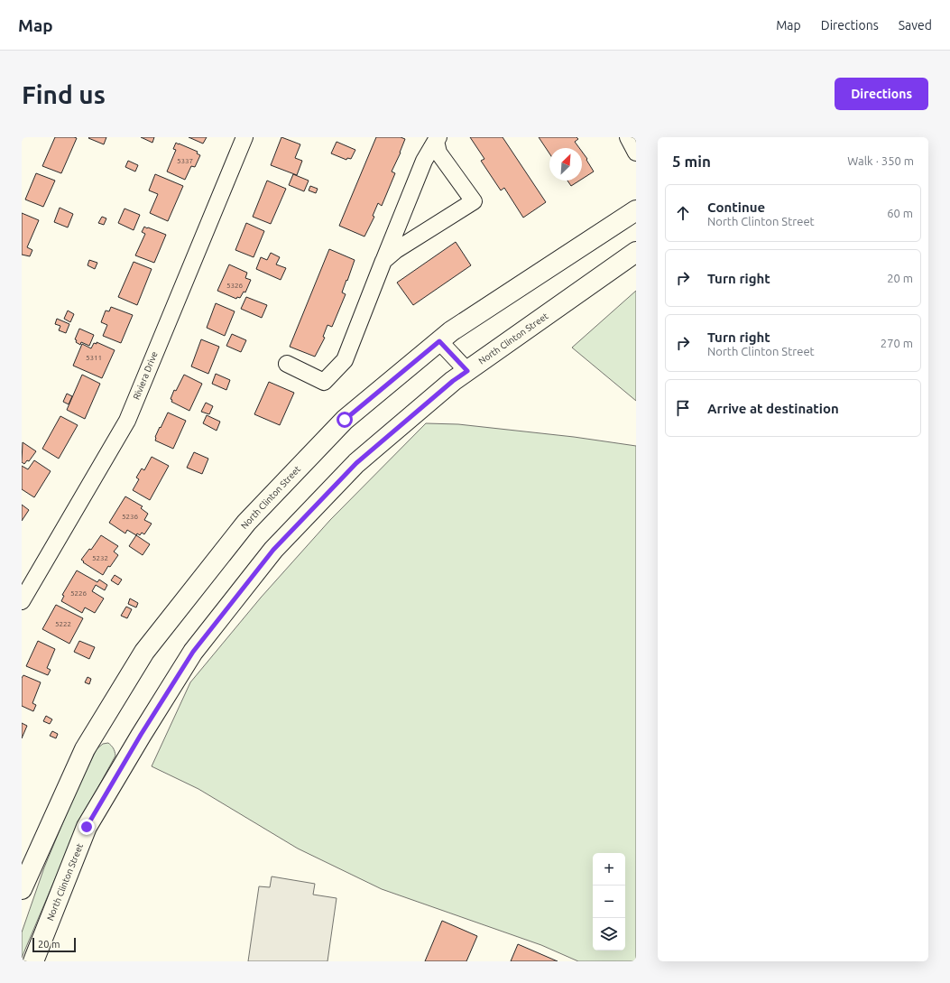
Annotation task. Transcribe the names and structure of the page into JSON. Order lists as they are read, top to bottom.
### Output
{
  "streets": {
    "main road": ["North Clinton Street"],
    "street": ["Riviera Drive"]
  },
  "house_numbers": [
    "5337",
    "5326",
    "5311",
    "5236",
    "5232",
    "5226",
    "5222"
  ],
  "scale_bar": "20 m",
  "north": "top right",
  "page": {
    "header": "Map",
    "nav": ["Map", "Directions", "Saved"],
    "buttons": "Directions",
    "title": "Find us",
    "heading": ["5 min", "Walk · 350 m"],
    "list": [
      ["Continue", "North Clinton Street", "60 m"],
      ["Turn right", "20 m"],
      ["Turn right", "North Clinton Street", "270 m"],
      "Arrive at destination"
    ],
    "map_buttons": ["+", "−"],
    "scale": "20 m"
  }
}
